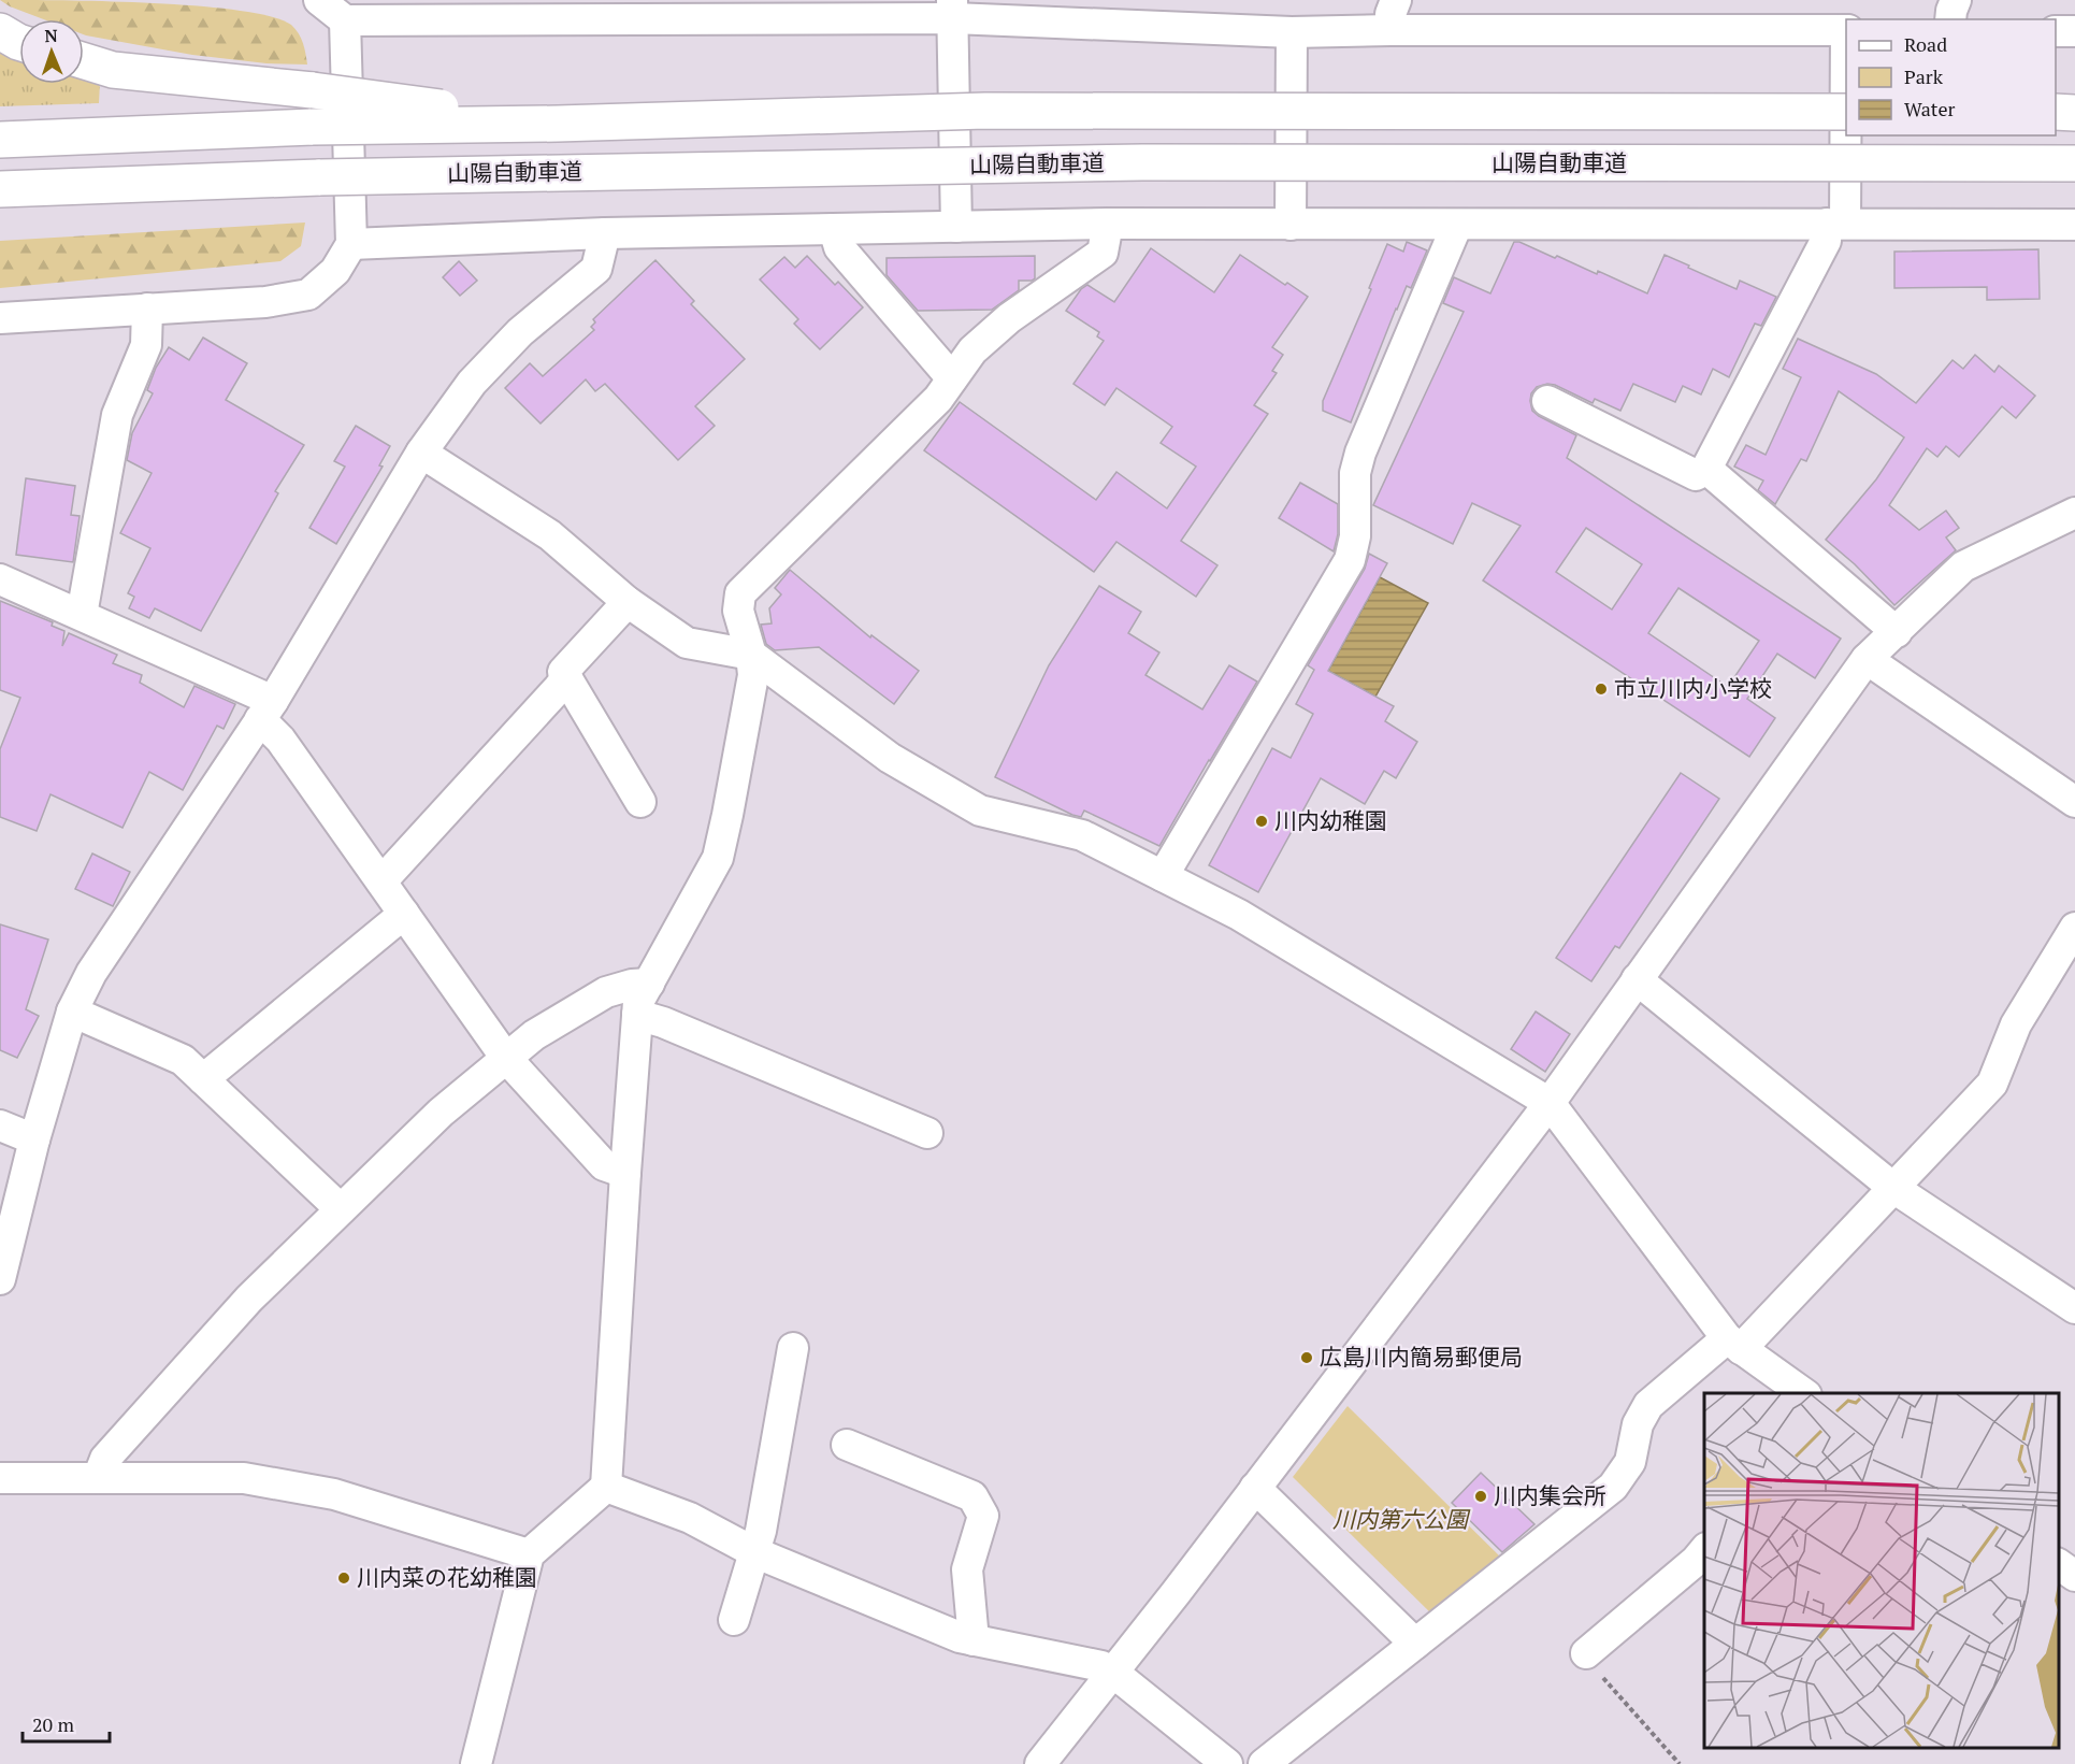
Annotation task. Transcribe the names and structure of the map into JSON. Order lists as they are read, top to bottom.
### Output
{
  "streets": {
    "highway": ["山陽自動車道"]
  },
  "parks": ["川内第六公園"],
  "places": [
    "市立川内小学校",
    "川内幼稚園",
    "広島川内簡易郵便局",
    "川内集会所",
    "川内菜の花幼稚園"
  ],
  "legend": ["Road", "Park", "Water"],
  "scale_bar": "20 m",
  "north": "top"
}
